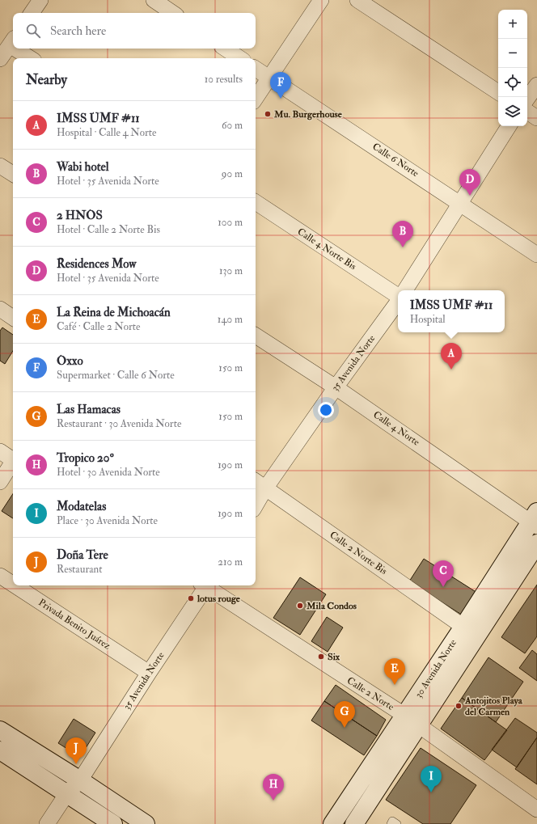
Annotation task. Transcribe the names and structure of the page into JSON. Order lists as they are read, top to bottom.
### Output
{
  "streets": {
    "street": [
      "Calle 6 Norte",
      "Calle 4 Norte Bis",
      "35 Avenida Norte",
      "Calle 4 Norte",
      "Calle 2 Norte Bis",
      "Privada Benito Juárez",
      "30 Avenida Norte",
      "Calle 2 Norte"
    ]
  },
  "crossings": [
    ["35 Avenida Norte", "Calle 4 Norte"],
    ["35 Avenida Norte", "Calle 2 Norte Bis"],
    ["35 Avenida Norte", "Privada Benito Juárez"],
    ["Calle 4 Norte", "30 Avenida Norte"],
    ["Calle 2 Norte Bis", "30 Avenida Norte"],
    ["30 Avenida Norte", "Calle 2 Norte"]
  ],
  "places": [
    "Mu. Burgerhouse",
    "lotus rouge",
    "Mila Condos",
    "Six",
    "Antojitos Playa del Carmen"
  ],
  "page": {
    "map_buttons": ["+", "−"],
    "search": "Search here",
    "heading": ["Nearby", "10 results"],
    "pins": [
      "F",
      "D",
      "B",
      "A",
      "C",
      "E",
      "G",
      "J",
      "I",
      "H"
    ],
    "list": [
      {
        "mark": "A",
        "name": "IMSS UMF #11",
        "note": "Hospital · Calle 4 Norte",
        "value": "60 m"
      },
      {
        "mark": "B",
        "name": "Wabi hotel",
        "note": "Hotel · 35 Avenida Norte",
        "value": "90 m"
      },
      {
        "mark": "C",
        "name": "2 HNOS",
        "note": "Hotel · Calle 2 Norte Bis",
        "value": "100 m"
      },
      {
        "mark": "D",
        "name": "Residences Mow",
        "note": "Hotel · 35 Avenida Norte",
        "value": "130 m"
      },
      {
        "mark": "E",
        "name": "La Reina de Michoacán",
        "note": "Café · Calle 2 Norte",
        "value": "140 m"
      },
      {
        "mark": "F",
        "name": "Oxxo",
        "note": "Supermarket · Calle 6 Norte",
        "value": "150 m"
      },
      {
        "mark": "G",
        "name": "Las Hamacas",
        "note": "Restaurant · 30 Avenida Norte",
        "value": "150 m"
      },
      {
        "mark": "H",
        "name": "Tropico 20º",
        "note": "Hotel · 30 Avenida Norte",
        "value": "190 m"
      },
      {
        "mark": "I",
        "name": "Modatelas",
        "note": "Place · 30 Avenida Norte",
        "value": "190 m"
      },
      {
        "mark": "J",
        "name": "Doña Tere",
        "note": "Restaurant",
        "value": "210 m"
      }
    ],
    "popup": ["IMSS UMF #11", "Hospital"]
  }
}
